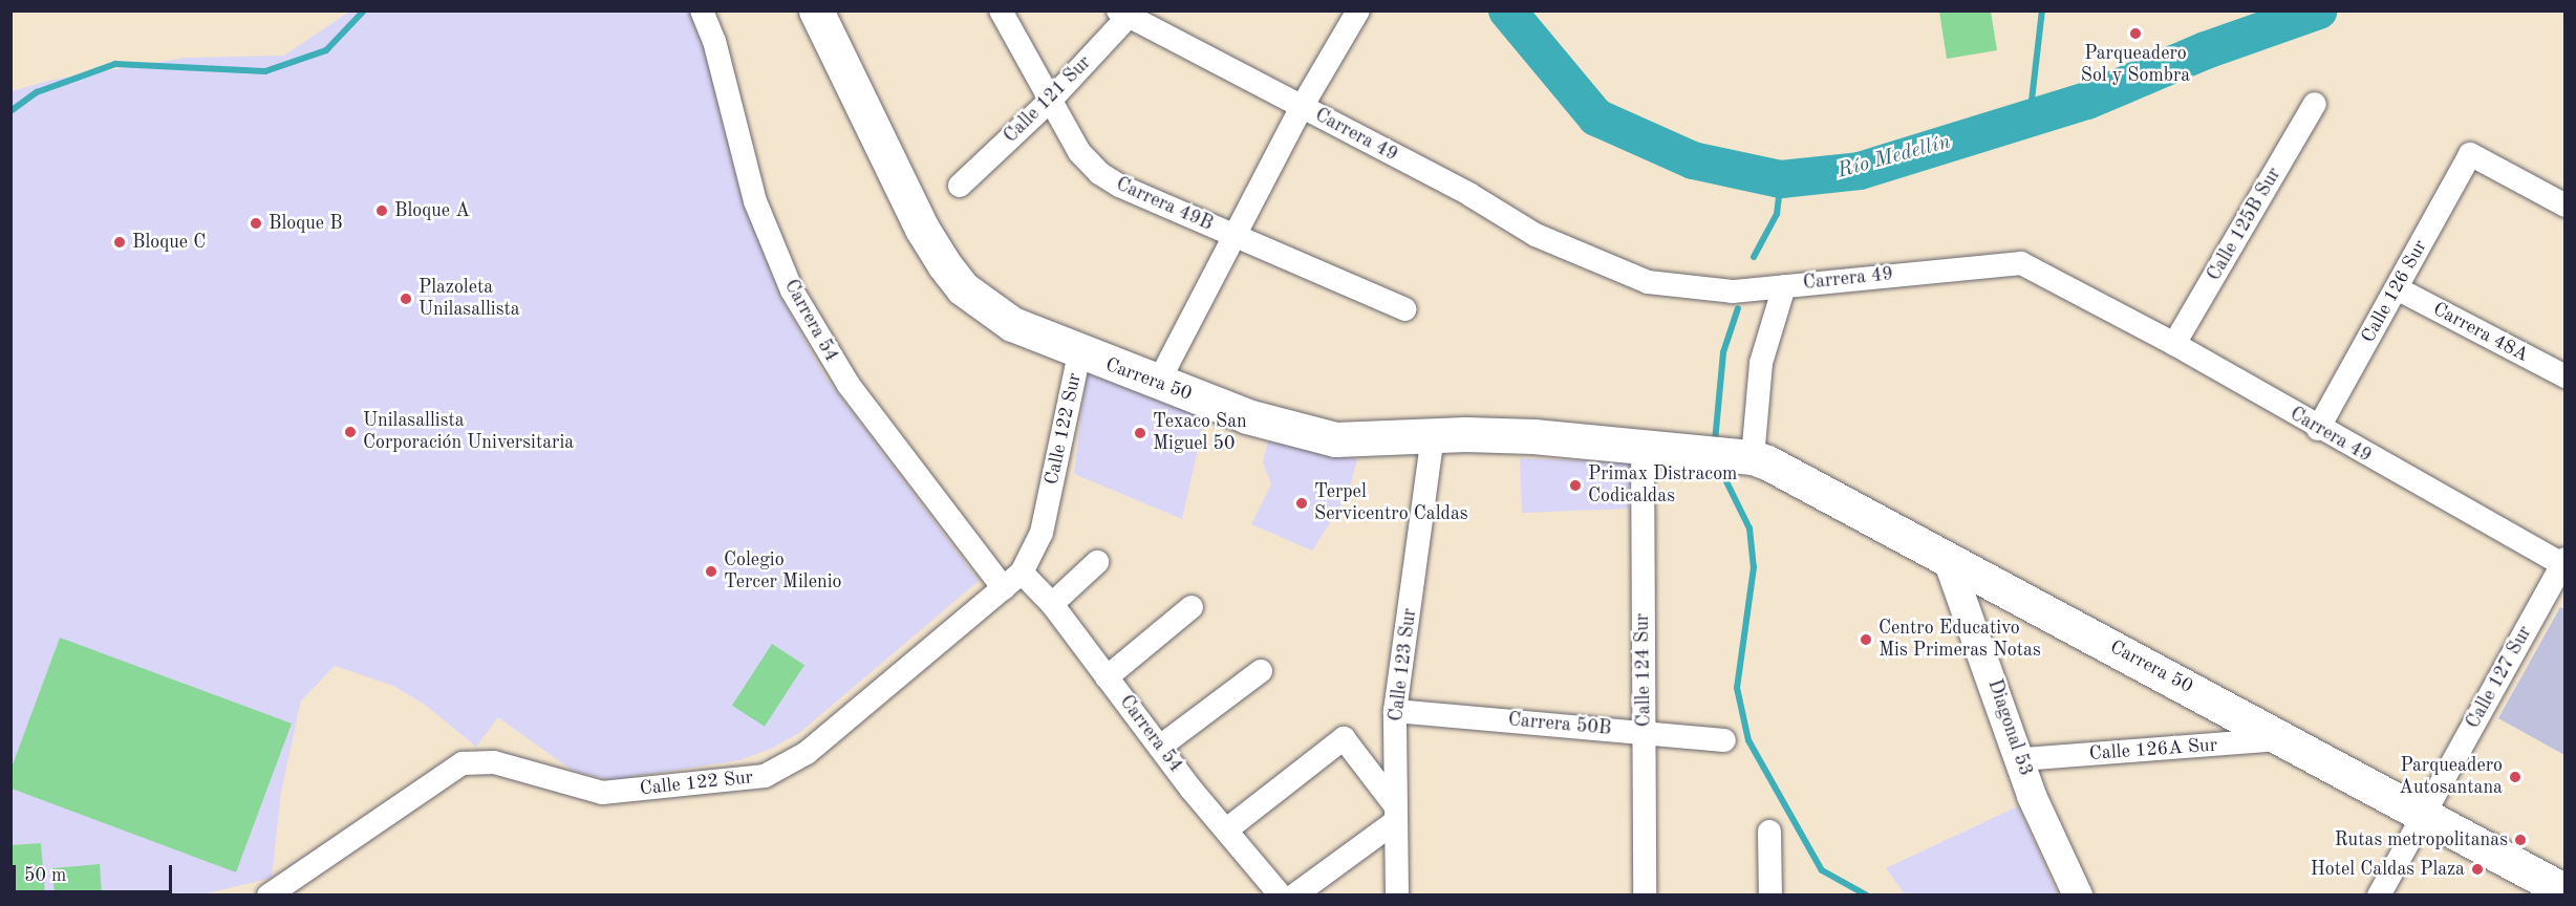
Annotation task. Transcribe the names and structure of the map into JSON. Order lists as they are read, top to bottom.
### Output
{
  "streets": {
    "main road": ["Carrera 50"],
    "street": [
      "Calle 121 Sur",
      "Carrera 49",
      "Carrera 49B",
      "Calle 125B Sur",
      "Calle 126 Sur",
      "Carrera 54",
      "Carrera 48A",
      "Calle 122 Sur",
      "Calle 123 Sur",
      "Calle 124 Sur",
      "Calle 127 Sur",
      "Carrera 50B",
      "Diagonal 53",
      "Calle 126A Sur"
    ]
  },
  "crossings": [
    ["Calle 121 Sur", "Carrera 49"],
    ["Calle 121 Sur", "Carrera 49B"],
    ["Carrera 49", "Calle 125B Sur"],
    ["Carrera 49", "Calle 126 Sur"],
    ["Carrera 49", "Calle 127 Sur"],
    ["Calle 126 Sur", "Carrera 48A"],
    ["Carrera 54", "Calle 122 Sur"],
    ["Carrera 50", "Calle 122 Sur"],
    ["Carrera 50", "Calle 123 Sur"],
    ["Carrera 50", "Calle 124 Sur"],
    ["Carrera 50", "Calle 127 Sur"],
    ["Carrera 50", "Diagonal 53"],
    ["Carrera 50", "Calle 126A Sur"],
    ["Calle 123 Sur", "Carrera 50B"],
    ["Calle 124 Sur", "Carrera 50B"],
    ["Diagonal 53", "Calle 126A Sur"]
  ],
  "water": ["Río Medellín"],
  "places": [
    "Parqueadero Sol y Sombra",
    "Bloque A",
    "Bloque B",
    "Bloque C",
    "Plazoleta Unilasallista",
    "Unilasallista Corporación Universitaria",
    "Texaco San Miguel 50",
    "Primax Distracom Codicaldas",
    "Terpel Servicentro Caldas",
    "Colegio Tercer Milenio",
    "Centro Educativo Mis Primeras Notas",
    "Parqueadero Autosantana",
    "Rutas metropolitanas",
    "Hotel Caldas Plaza"
  ],
  "scale_bar": "50 m"
}
